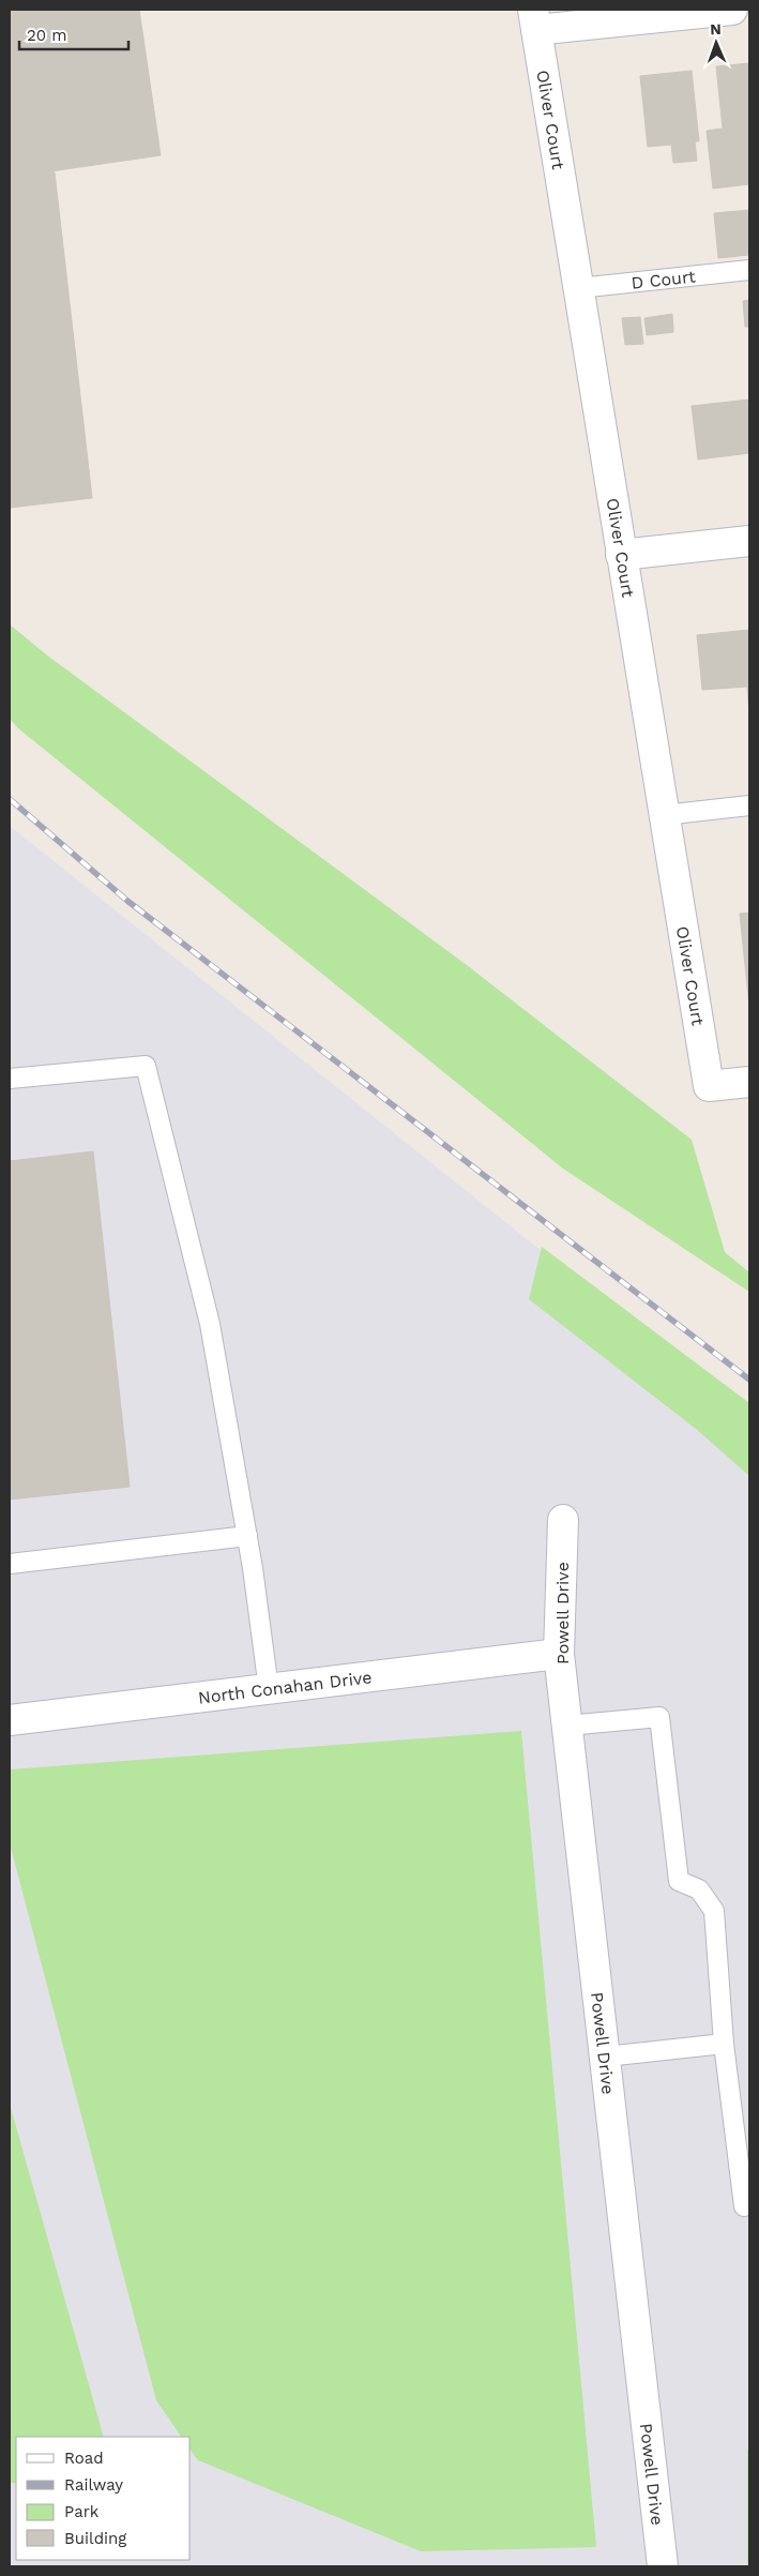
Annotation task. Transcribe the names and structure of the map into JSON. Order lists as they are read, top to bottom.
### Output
{
  "streets": {
    "street": ["Oliver Court", "Powell Drive", "North Conahan Drive"],
    "lane": ["D Court"]
  },
  "crossings": [
    ["Oliver Court", "D Court"],
    ["Powell Drive", "North Conahan Drive"]
  ],
  "legend": [
    "Road",
    "Railway",
    "Park",
    "Building"
  ],
  "scale_bar": "20 m",
  "north": "top"
}
